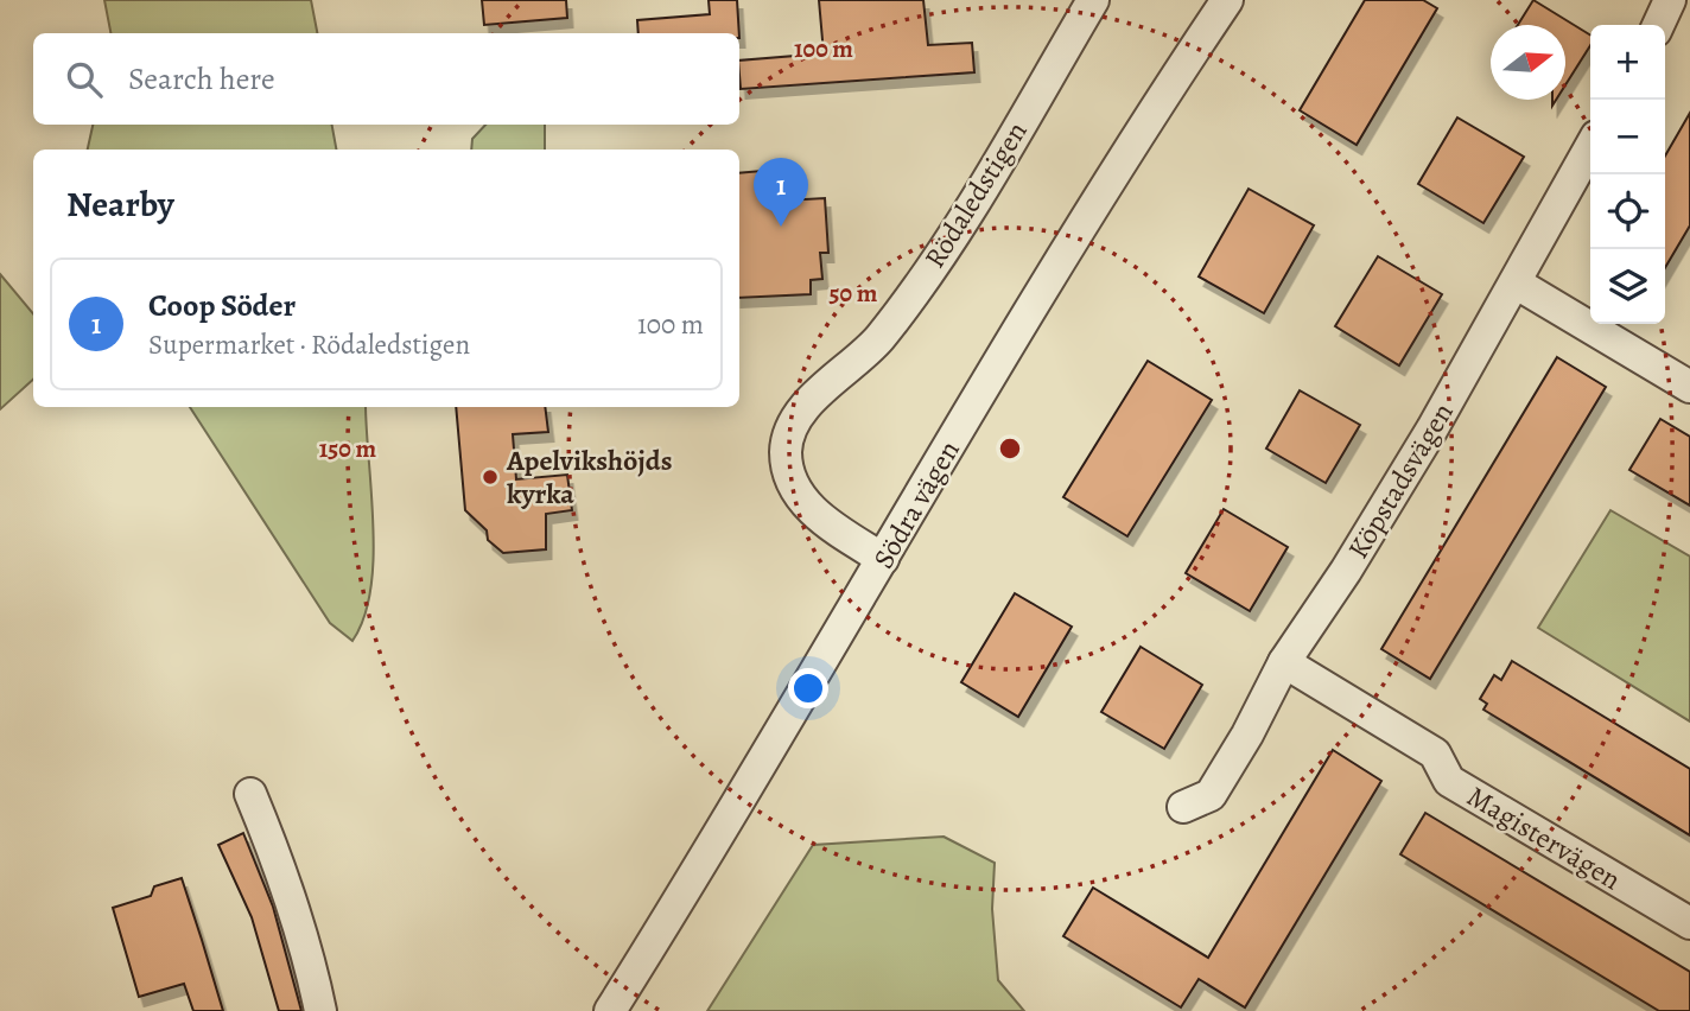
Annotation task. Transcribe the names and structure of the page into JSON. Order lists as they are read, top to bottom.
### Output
{
  "streets": {
    "street": [
      "Rödaledstigen",
      "Köpstadsvägen",
      "Södra vägen",
      "Magistervägen"
    ]
  },
  "crossings": [
    ["Rödaledstigen", "Södra vägen"],
    ["Köpstadsvägen", "Magistervägen"]
  ],
  "places": ["Apelvikshöjds kyrka"],
  "north": "right",
  "page": {
    "map_buttons": ["+", "−"],
    "search": "Search here",
    "heading": "Nearby",
    "pins": "1",
    "list": [
      {
        "mark": "1",
        "name": "Coop Söder",
        "note": "Supermarket · Rödaledstigen",
        "value": "100 m"
      }
    ]
  },
  "rings": ["100 m", "50 m", "150 m"]
}
